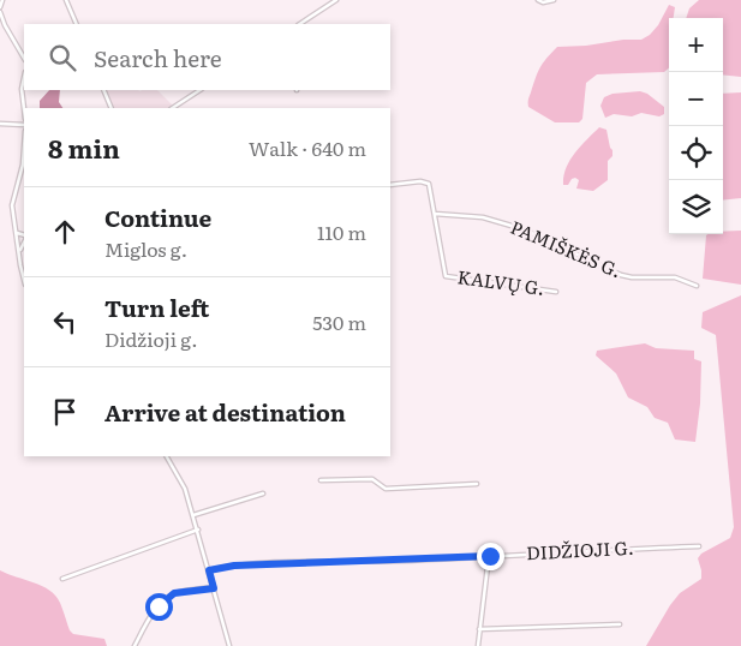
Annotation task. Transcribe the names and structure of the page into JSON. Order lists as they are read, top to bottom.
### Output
{
  "streets": {
    "street": ["PAMIŠKĖS G.", "KALVŲ G.", "DIDŽIOJI G."]
  },
  "crossings": [
    ["PAMIŠKĖS G.", "KALVŲ G."]
  ],
  "page": {
    "map_buttons": ["+", "−"],
    "search": "Search here",
    "heading": ["8 min", "Walk · 640 m"],
    "list": [
      ["Continue", "Miglos g.", "110 m"],
      ["Turn left", "Didžioji g.", "530 m"],
      "Arrive at destination"
    ]
  }
}
